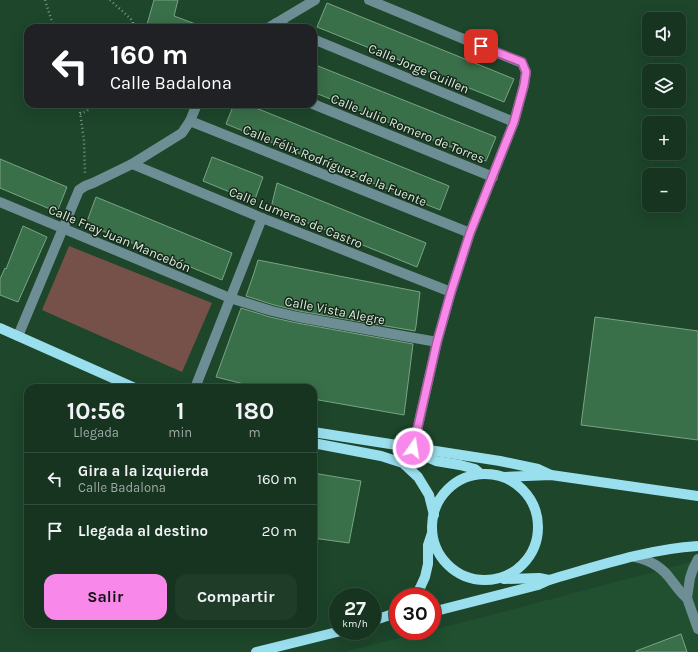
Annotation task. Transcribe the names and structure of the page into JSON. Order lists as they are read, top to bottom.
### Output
{
  "streets": {
    "street": [
      "Calle Jorge Guillen",
      "Calle Julio Romero de Torres",
      "Calle Félix Rodríguez de la Fuente",
      "Calle Lumeras de Castro",
      "Calle Fray Juan Mancebón",
      "Calle Vista Alegre"
    ]
  },
  "crossings": [
    ["Calle Fray Juan Mancebón", "Calle Vista Alegre"]
  ],
  "page": {
    "map_buttons": ["+", "−"],
    "turn": ["160 m", "Calle Badalona"],
    "eta": [
      "10:56",
      "Llegada",
      "1",
      "min",
      "180",
      "m"
    ],
    "list": [
      {
        "name": "Gira a la izquierda",
        "note": "Calle Badalona",
        "value": "160 m"
      },
      {
        "name": "Llegada al destino",
        "value": "20 m"
      }
    ],
    "buttons": ["Salir", "Compartir"],
    "speed": "27 km/h",
    "limit": "30"
  }
}
